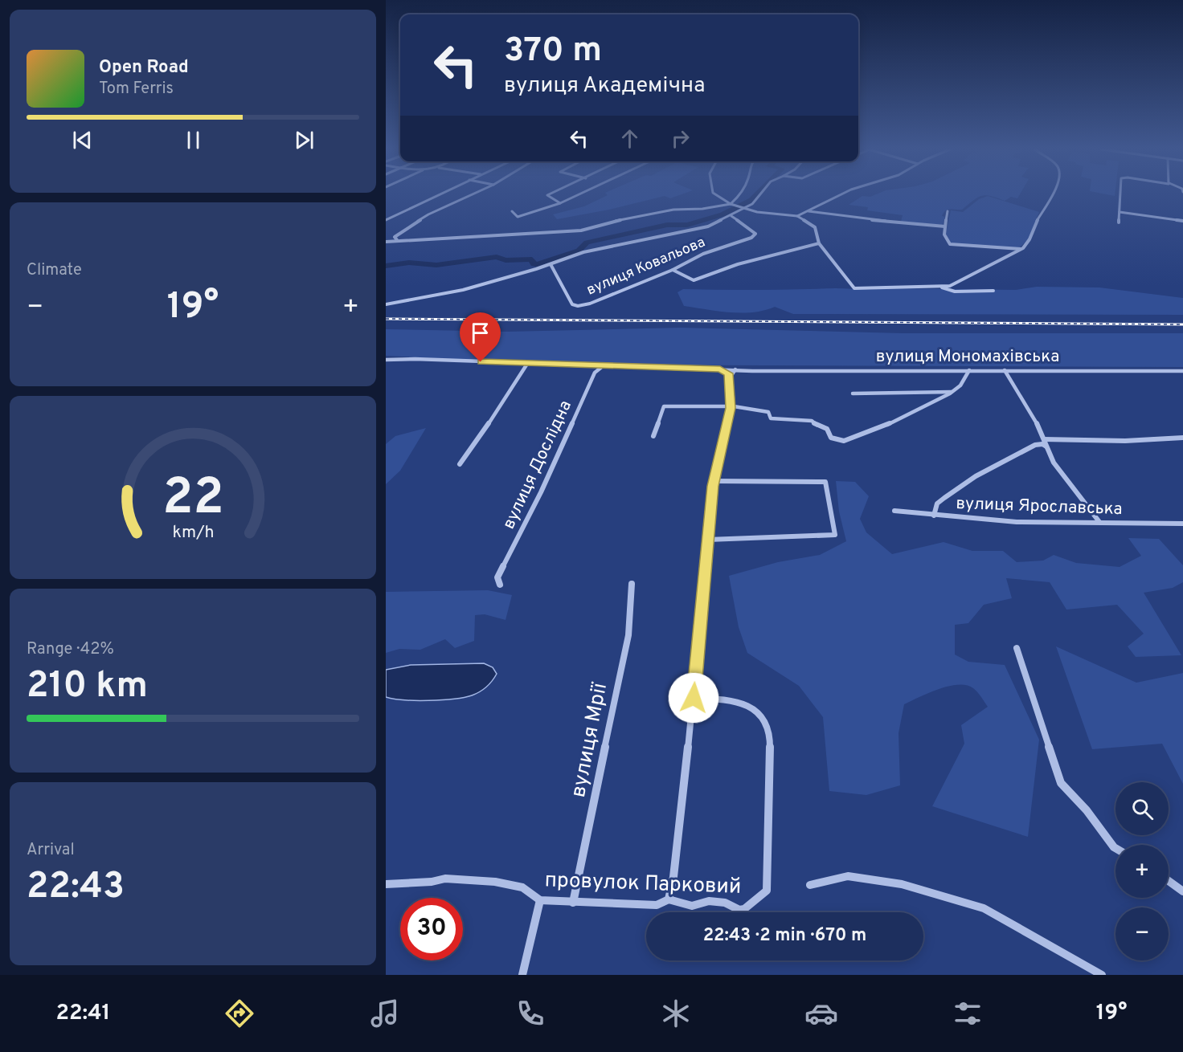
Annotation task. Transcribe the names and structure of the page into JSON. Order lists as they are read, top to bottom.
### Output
{
  "streets": {
    "street": [
      "вулиця Ковальова",
      "вулиця Мономахівська",
      "вулиця Дослідна",
      "вулиця Ярославська",
      "вулиця Мрії",
      "провулок Парковий"
    ]
  },
  "crossings": [
    ["вулиця Мрії", "провулок Парковий"]
  ],
  "page": {
    "turn": ["370 m", "вулиця Академічна"],
    "song": ["Open Road", "Tom Ferris"],
    "tile": [
      "Climate",
      ["Range · 42%", "210 km"],
      ["Arrival", "22:43"]
    ],
    "heat": ["−", "19°", "+"],
    "map_buttons": ["+", "−"],
    "limit": "30",
    "trip": "22:43 · 2 min · 670 m",
    "tabs": ["22:41", "19°"],
    "gauge": ["22", "km/h"]
  }
}
